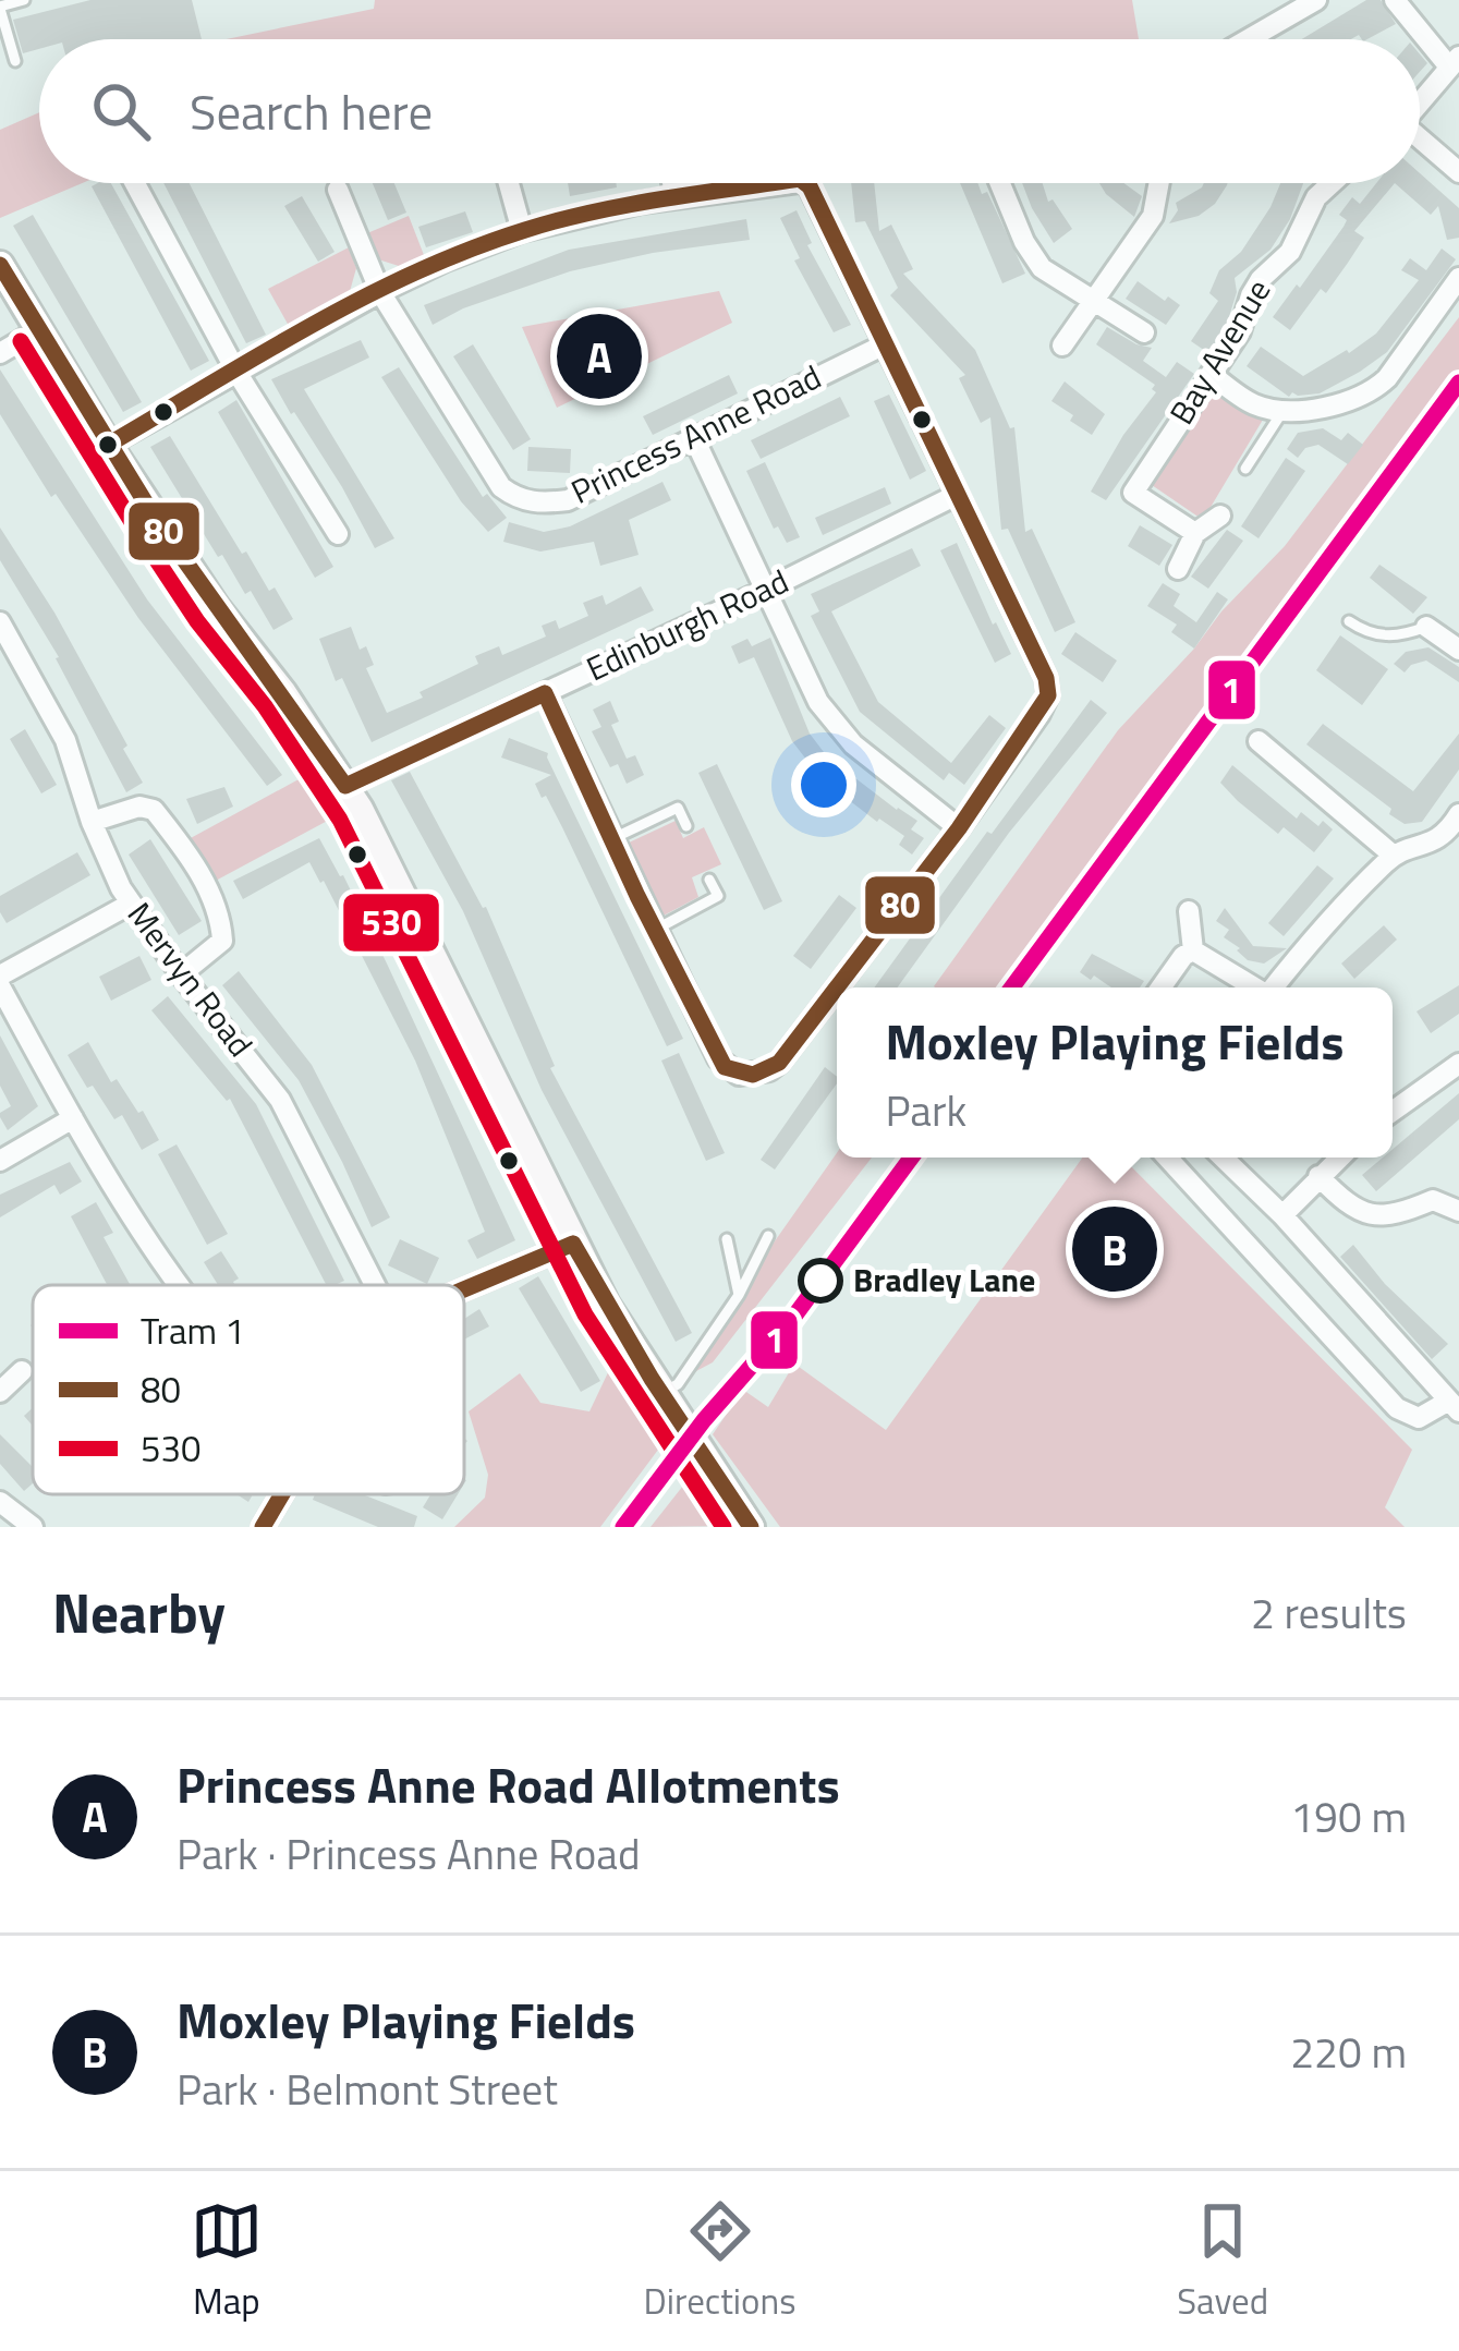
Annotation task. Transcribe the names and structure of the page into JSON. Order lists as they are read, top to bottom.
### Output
{
  "streets": {
    "street": [
      "Bay Avenue",
      "Princess Anne Road",
      "Edinburgh Road",
      "Mervyn Road"
    ]
  },
  "places": ["Bradley Lane"],
  "lines": ["transit line 80", "transit line 530", "tram line 1"],
  "legend": ["Tram 1", "80", "530"],
  "page": {
    "search": "Search here",
    "pins": ["A", "B"],
    "popup": ["Moxley Playing Fields", "Park"],
    "heading": ["Nearby", "2 results"],
    "list": [
      {
        "mark": "A",
        "name": "Princess Anne Road Allotments",
        "note": "Park · Princess Anne Road",
        "value": "190 m"
      },
      {
        "mark": "B",
        "name": "Moxley Playing Fields",
        "note": "Park · Belmont Street",
        "value": "220 m"
      }
    ],
    "nav": ["Map", "Directions", "Saved"]
  }
}
